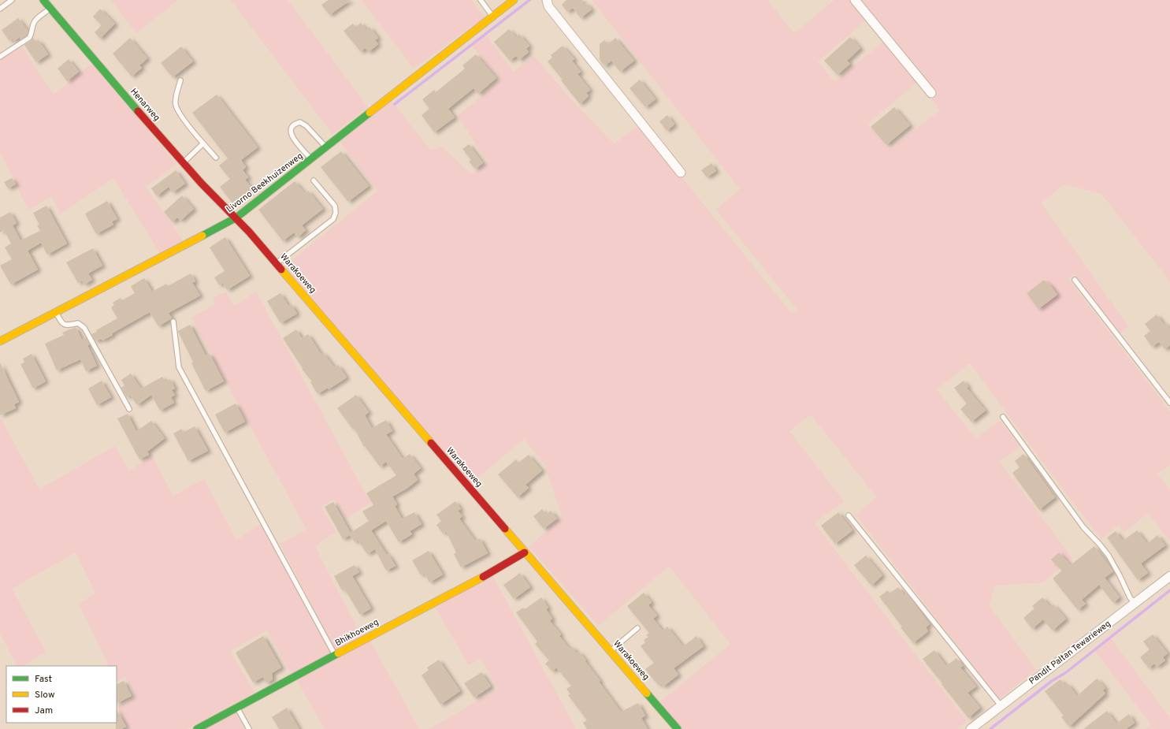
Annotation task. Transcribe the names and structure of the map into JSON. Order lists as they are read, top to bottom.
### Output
{
  "streets": {
    "street": [
      "Henarweg",
      "Livorno Beekhuizenweg",
      "Warakoeweg",
      "Bhikhoeweg",
      "Pandit Paltan Tewarieweg"
    ]
  },
  "crossings": [
    ["Henarweg", "Livorno Beekhuizenweg"],
    ["Henarweg", "Warakoeweg"],
    ["Livorno Beekhuizenweg", "Warakoeweg"],
    ["Warakoeweg", "Bhikhoeweg"]
  ],
  "legend": ["Fast", "Slow", "Jam"]
}
